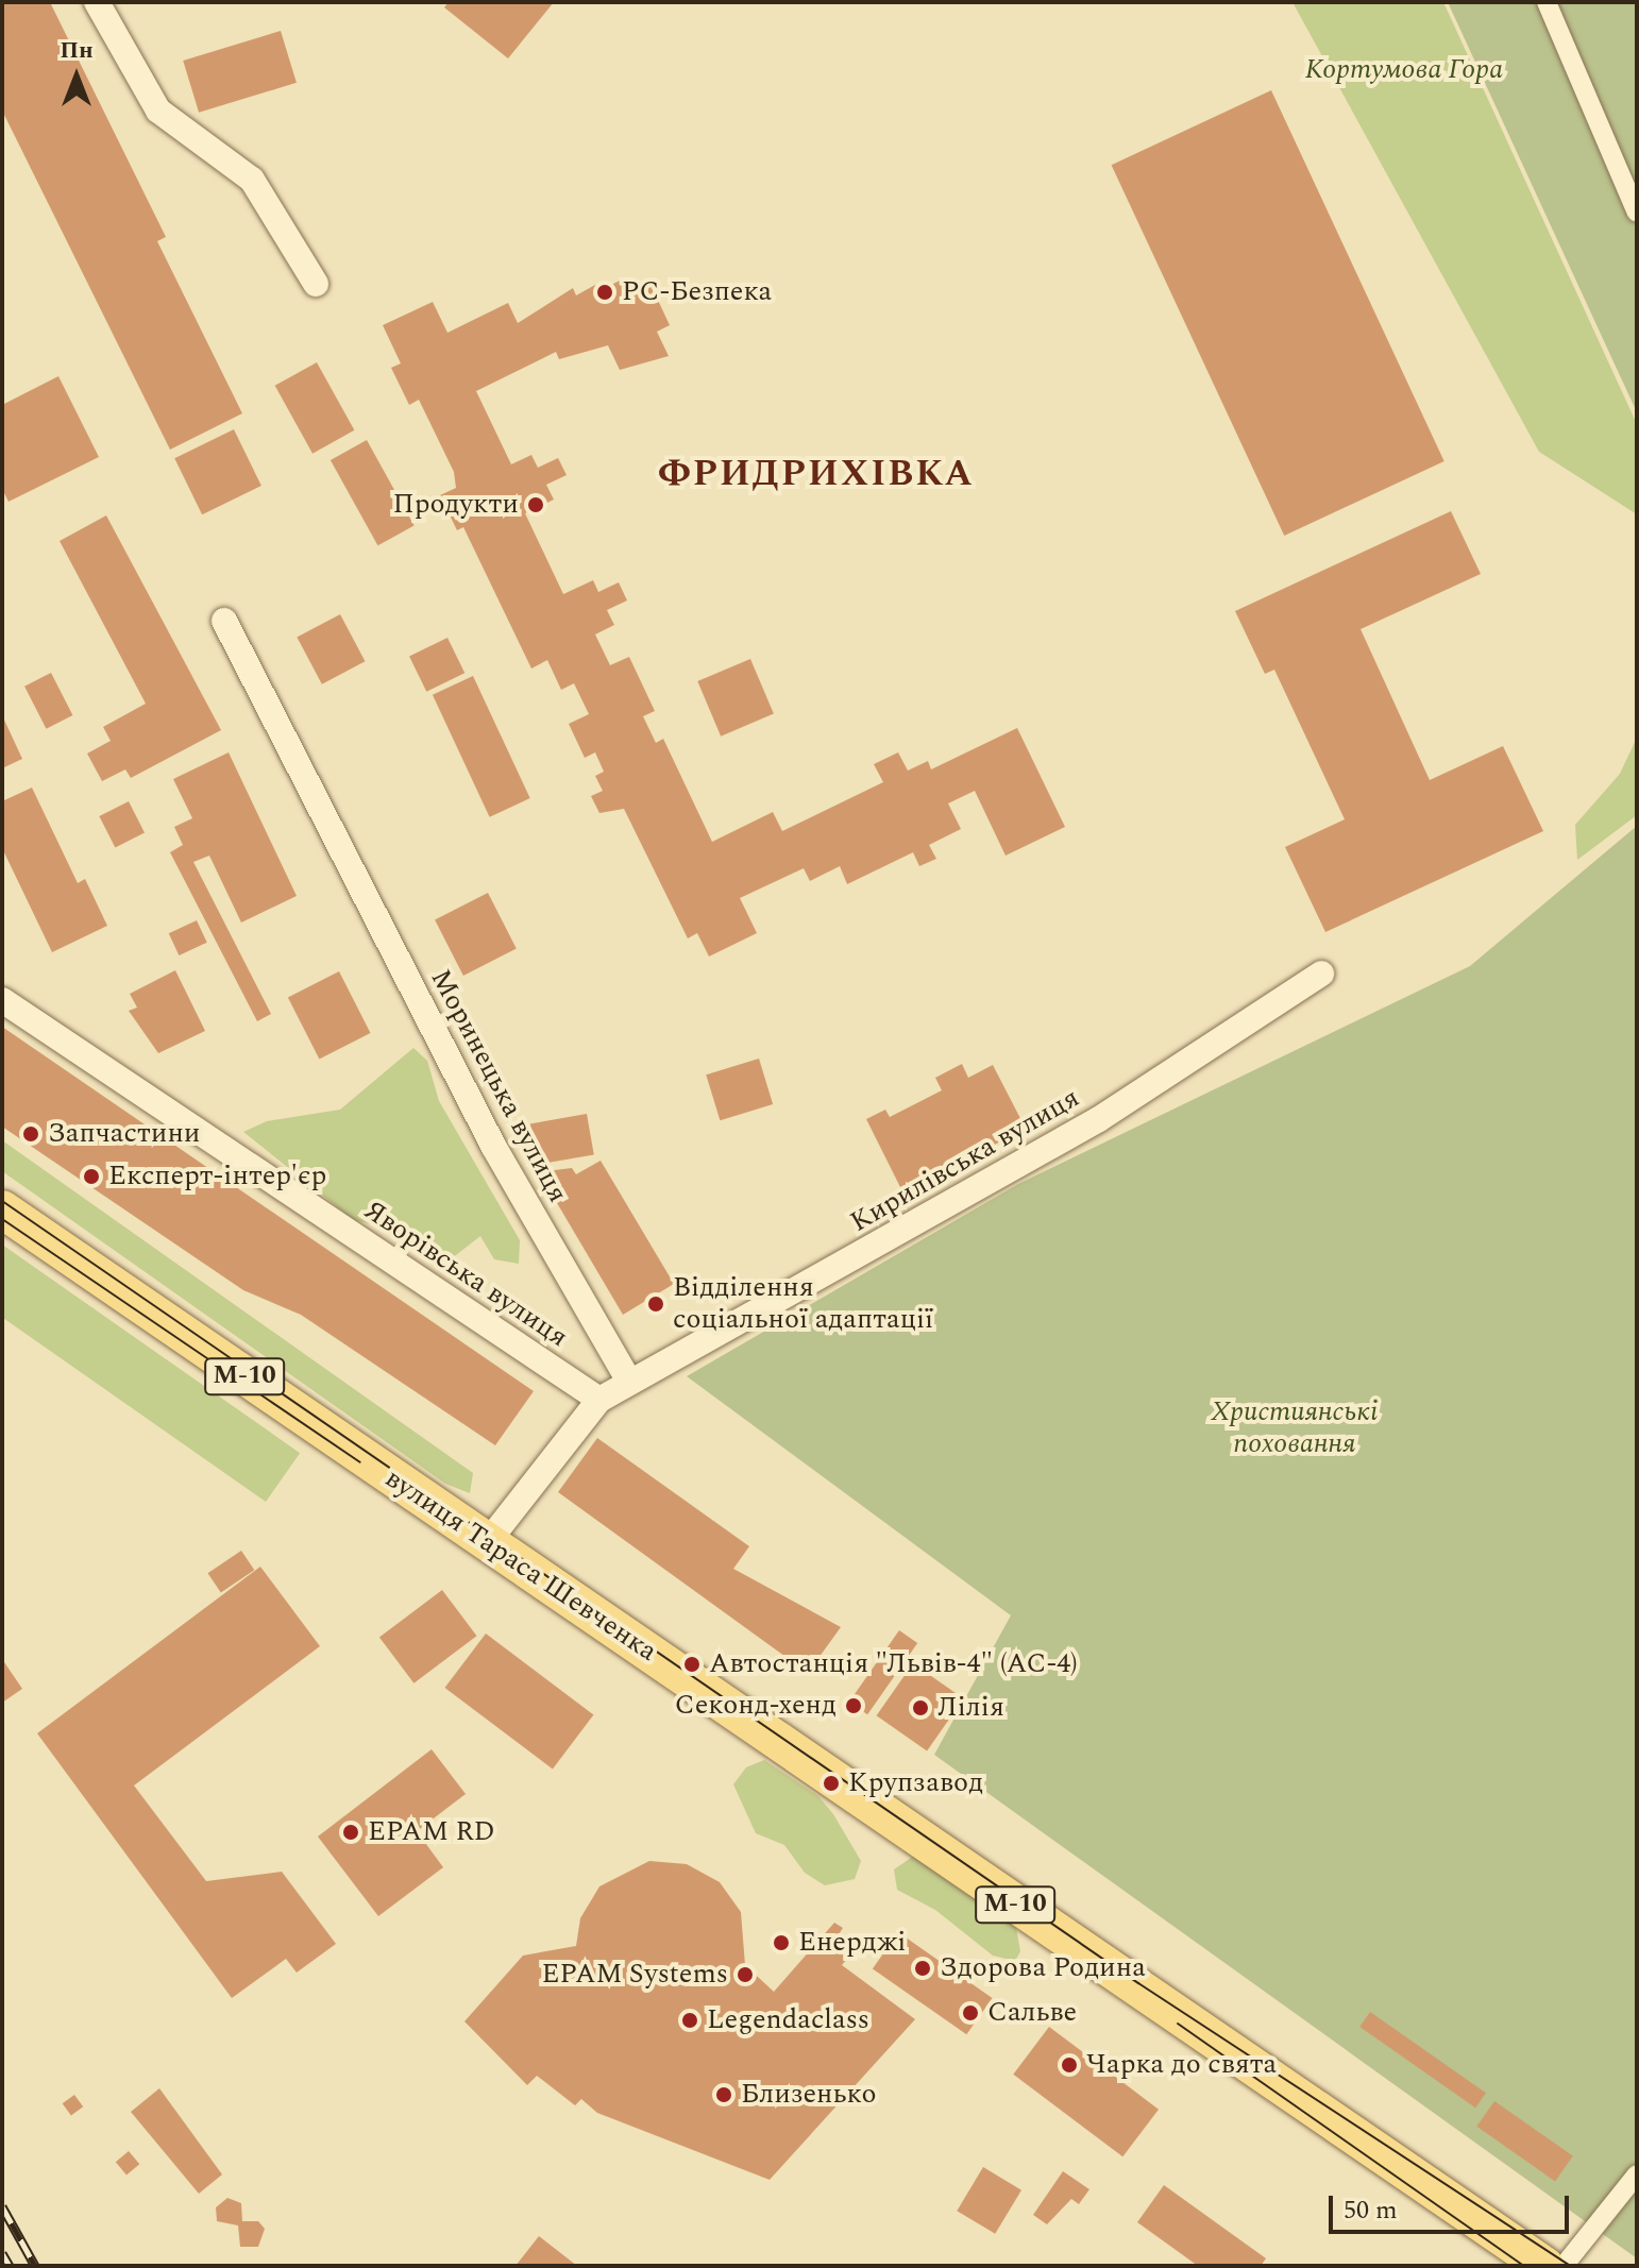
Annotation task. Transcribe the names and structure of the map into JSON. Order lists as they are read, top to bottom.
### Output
{
  "streets": {
    "main road": ["М-10", "вулиця Тараса Шевченка"],
    "street": ["Моринецька вулиця", "Кирилівська вулиця", "Яворівська вулиця"]
  },
  "crossings": [
    ["Моринецька вулиця", "Кирилівська вулиця"]
  ],
  "districts": ["ФРИДРИХІВКА"],
  "parks": ["Кортумова Гора", "Християнські поховання"],
  "places": [
    "РС-Безпека",
    "Продукти",
    "Запчастини",
    "Експерт-інтер'єр",
    "Відділення соціальної адаптації",
    "Автостанція \"Львів-4\" (АС-4)",
    "Секонд-хенд",
    "Лілія",
    "Крупзавод",
    "EPAM RD",
    "Енерджі",
    "Здорова Родина",
    "EPAM Systems",
    "Сальве",
    "Legendaclass",
    "Чарка до свята",
    "Близенько"
  ],
  "scale_bar": "50 m",
  "north": "top"
}
